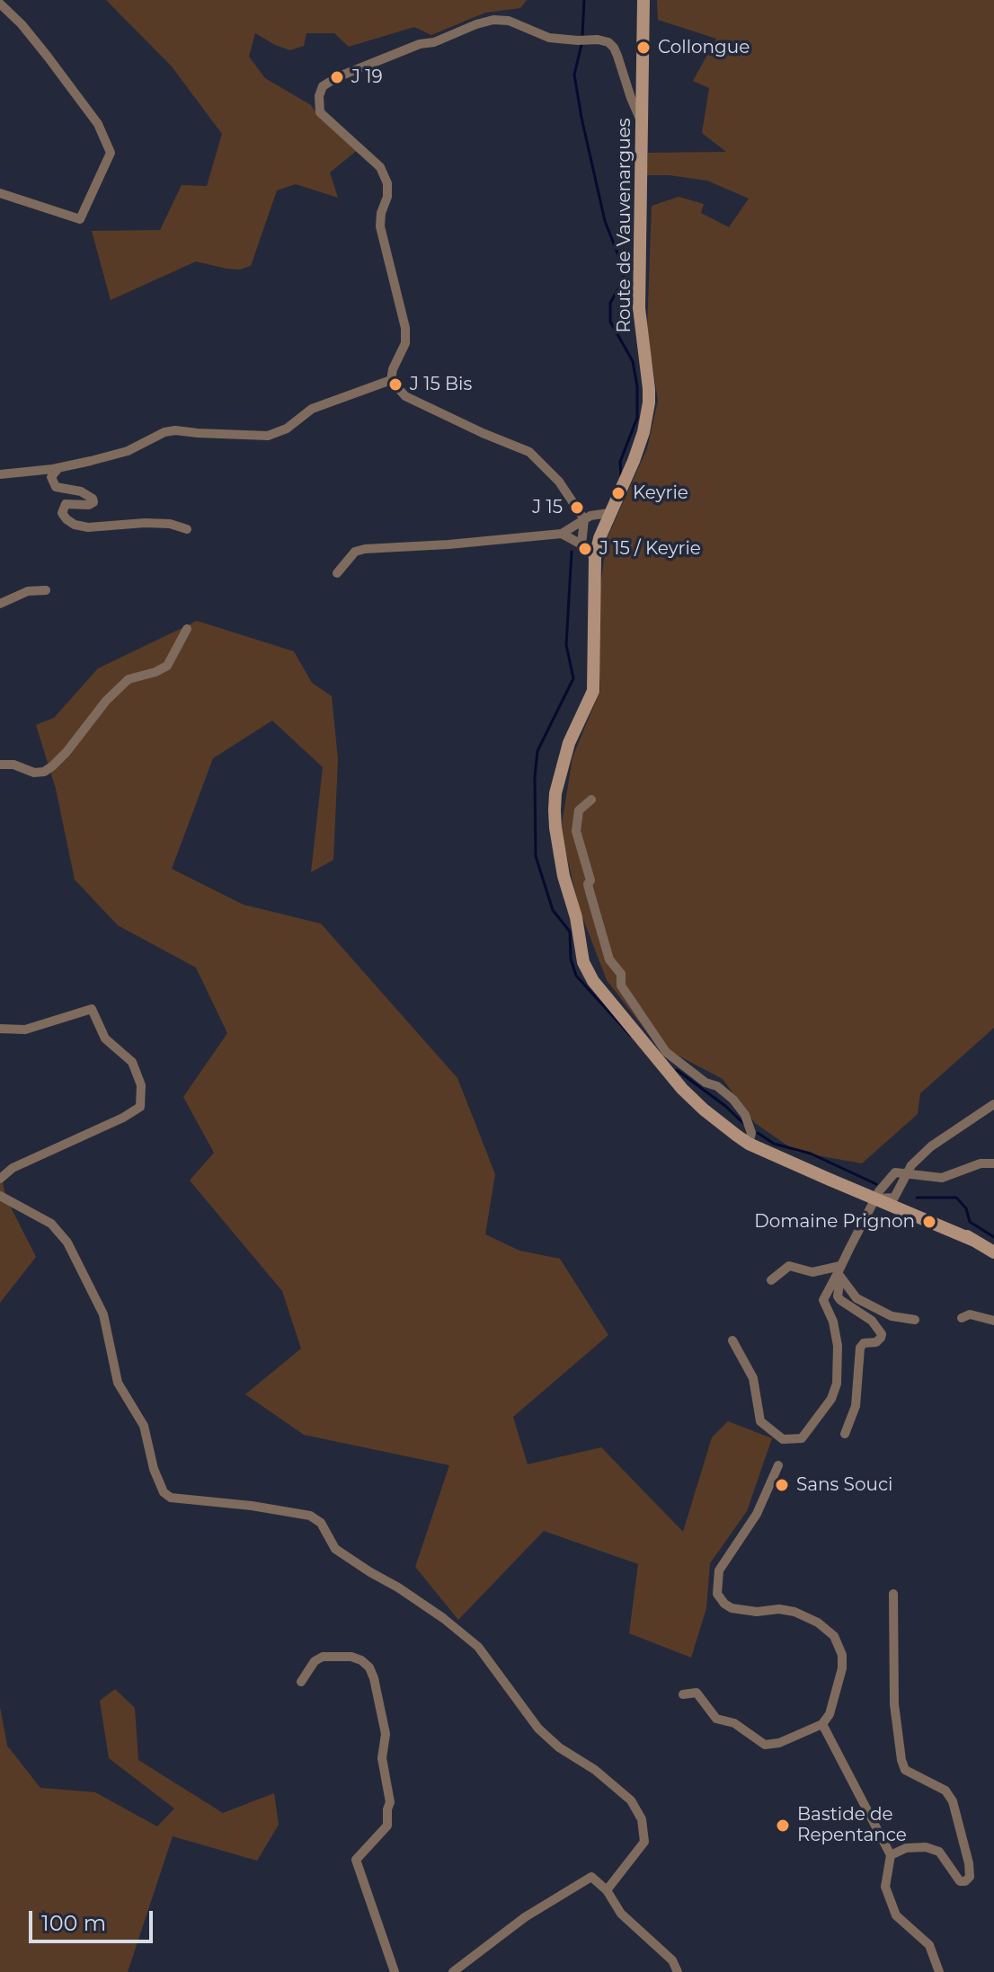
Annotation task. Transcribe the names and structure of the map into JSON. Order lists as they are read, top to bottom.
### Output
{
  "streets": {
    "main road": ["Route de Vauvenargues"]
  },
  "places": [
    "Collongue",
    "J 19",
    "J 15 Bis",
    "Keyrie",
    "J 15",
    "J 15 / Keyrie",
    "Domaine Prignon",
    "Sans Souci",
    "Bastide de Repentance"
  ],
  "scale_bar": "100 m"
}
